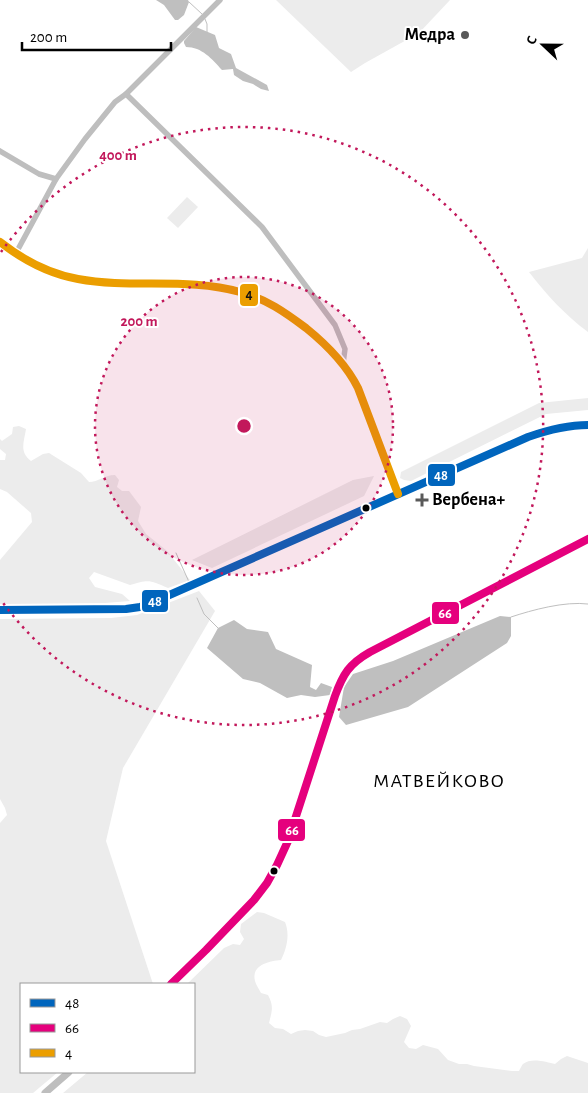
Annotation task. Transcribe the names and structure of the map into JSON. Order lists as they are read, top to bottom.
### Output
{
  "districts": ["МАТВЕЙКОВО"],
  "places": {
    "other": ["Медра"],
    "health": ["Вербена+"]
  },
  "lines": ["transit line 4", "transit line 48", "transit line 66"],
  "legend": ["48", "66", "4"],
  "scale_bar": "200 m",
  "north": "left",
  "rings": ["400 m", "200 m"]
}
